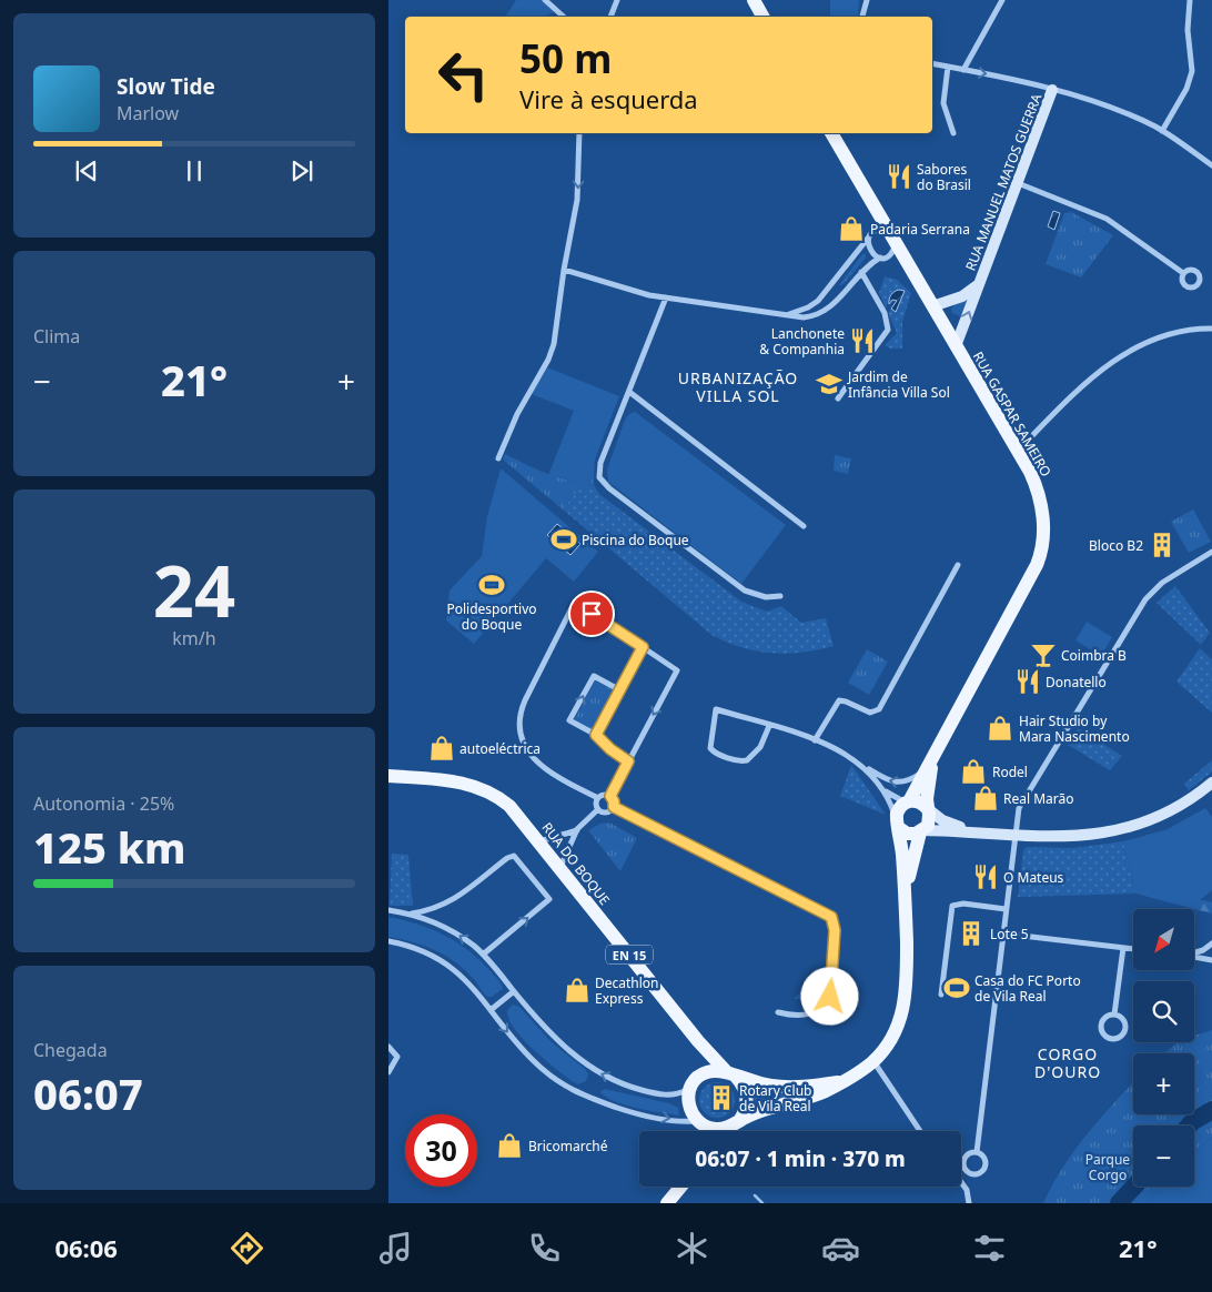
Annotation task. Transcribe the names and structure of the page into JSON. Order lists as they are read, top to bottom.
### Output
{
  "streets": {
    "main road": [
      "RUA MANUEL MATOS GUERRA",
      "RUA GASPAR SAMEIRO",
      "RUA DO BOQUE",
      "EN 15"
    ]
  },
  "crossings": [
    ["RUA MANUEL MATOS GUERRA", "RUA GASPAR SAMEIRO"],
    ["RUA DO BOQUE", "EN 15"]
  ],
  "districts": ["URBANIZAÇÃO VILLA SOL", "CORGO D'OURO"],
  "parks": ["Parque Corgo"],
  "places": {
    "restaurant": [
      "Sabores do Brasil",
      "Lanchonete & Companhia",
      "Donatello",
      "O Mateus"
    ],
    "shop": [
      "Padaria Serrana",
      "Hair Studio by Mara Nascimento",
      "autoeléctrica",
      "Rodel",
      "Real Marão",
      "Decathlon Express",
      "Bricomarché"
    ],
    "school or university": ["Jardim de Infância Villa Sol"],
    "sports": ["Piscina do Boque", "Polidesportivo do Boque", "Casa do FC Porto de Vila Real"],
    "building": ["Bloco B2", "Lote 5", "Rotary Club de Vila Real"],
    "bar": ["Coimbra B"]
  },
  "north": "bottom left",
  "page": {
    "turn": ["50 m", "Vire à esquerda"],
    "song": ["Slow Tide", "Marlow"],
    "tile": [
      "Clima",
      ["24", "km/h"],
      ["Autonomia · 25%", "125 km"],
      ["Chegada", "06:07"]
    ],
    "heat": ["−", "21°", "+"],
    "map_buttons": ["+", "−"],
    "limit": "30",
    "trip": "06:07 · 1 min · 370 m",
    "tabs": ["06:06", "21°"]
  }
}
